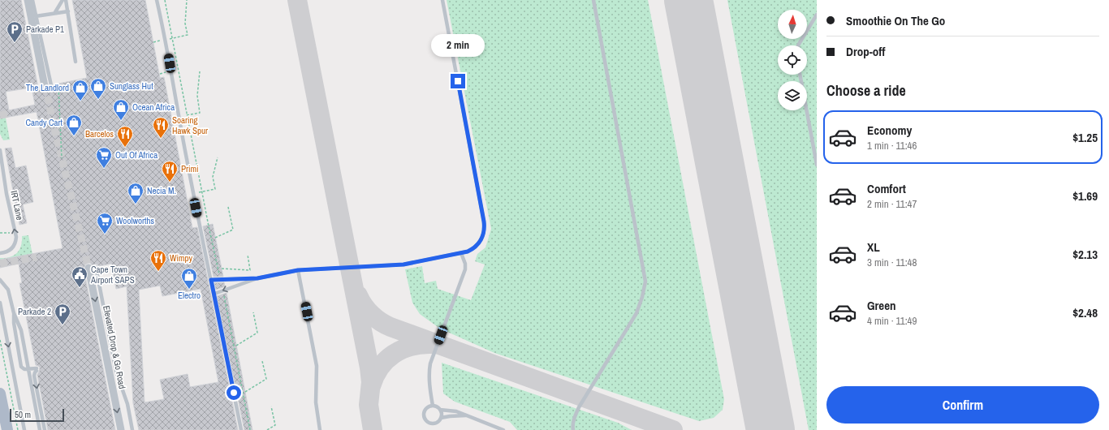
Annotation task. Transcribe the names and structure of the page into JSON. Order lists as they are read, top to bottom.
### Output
{
  "streets": {
    "street": ["Elevated Drop & Go Road"],
    "lane": ["IRT Lane"]
  },
  "one_way": ["IRT Lane", "Elevated Drop & Go Road"],
  "places": {
    "parking": ["Parkade P1", "Parkade 2"],
    "shop": [
      "Sunglass Hut",
      "The Landlord",
      "Ocean Africa",
      "Candy Cart",
      "Necia M.",
      "Electro"
    ],
    "restaurant": [
      "Soaring Hawk Spur",
      "Barcelos",
      "Primi",
      "Wimpy"
    ],
    "supermarket": ["Out Of Africa", "Woolworths"],
    "public building": ["Cape Town Airport SAPS"]
  },
  "scale_bar": "50 m",
  "north": "top",
  "page": {
    "banner": ["Smoothie On The Go", "Drop-off"],
    "bubble": "2 min",
    "heading": "Choose a ride",
    "list": [
      {
        "name": "Economy",
        "note": "1 min · 11:46",
        "value": "$1.25"
      },
      {
        "name": "Comfort",
        "note": "2 min · 11:47",
        "value": "$1.69"
      },
      {
        "name": "XL",
        "note": "3 min · 11:48",
        "value": "$2.13"
      },
      {
        "name": "Green",
        "note": "4 min · 11:49",
        "value": "$2.48"
      }
    ],
    "buttons": "Confirm",
    "scale": "50 m"
  }
}
